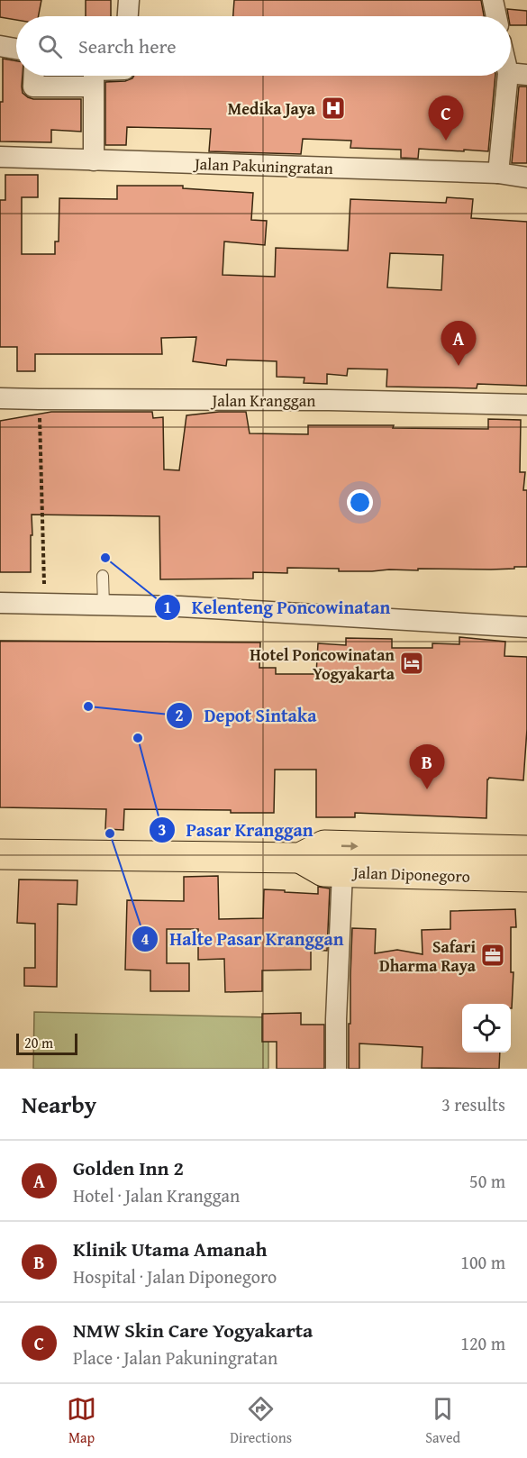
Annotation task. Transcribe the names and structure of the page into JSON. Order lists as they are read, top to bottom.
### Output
{
  "streets": {
    "main road": ["Jalan Diponegoro"],
    "street": ["Jalan Pakuningratan", "Jalan Kranggan"]
  },
  "places": {
    "hospital": ["Medika Jaya"],
    "other": [
      "Kelenteng Poncowinatan",
      "Depot Sintaka",
      "Pasar Kranggan",
      "Halte Pasar Kranggan"
    ],
    "hotel": ["Hotel Poncowinatan Yogyakarta"],
    "office": ["Safari Dharma Raya"]
  },
  "scale_bar": "20 m",
  "page": {
    "search": "Search here",
    "pins": ["C", "A", "B"],
    "scale": "20 m",
    "heading": ["Nearby", "3 results"],
    "list": [
      {
        "mark": "A",
        "name": "Golden Inn 2",
        "note": "Hotel · Jalan Kranggan",
        "value": "50 m"
      },
      {
        "mark": "B",
        "name": "Klinik Utama Amanah",
        "note": "Hospital · Jalan Diponegoro",
        "value": "100 m"
      },
      {
        "mark": "C",
        "name": "NMW Skin Care Yogyakarta",
        "note": "Place · Jalan Pakuningratan",
        "value": "120 m"
      }
    ],
    "nav": ["Map", "Directions", "Saved"]
  }
}
